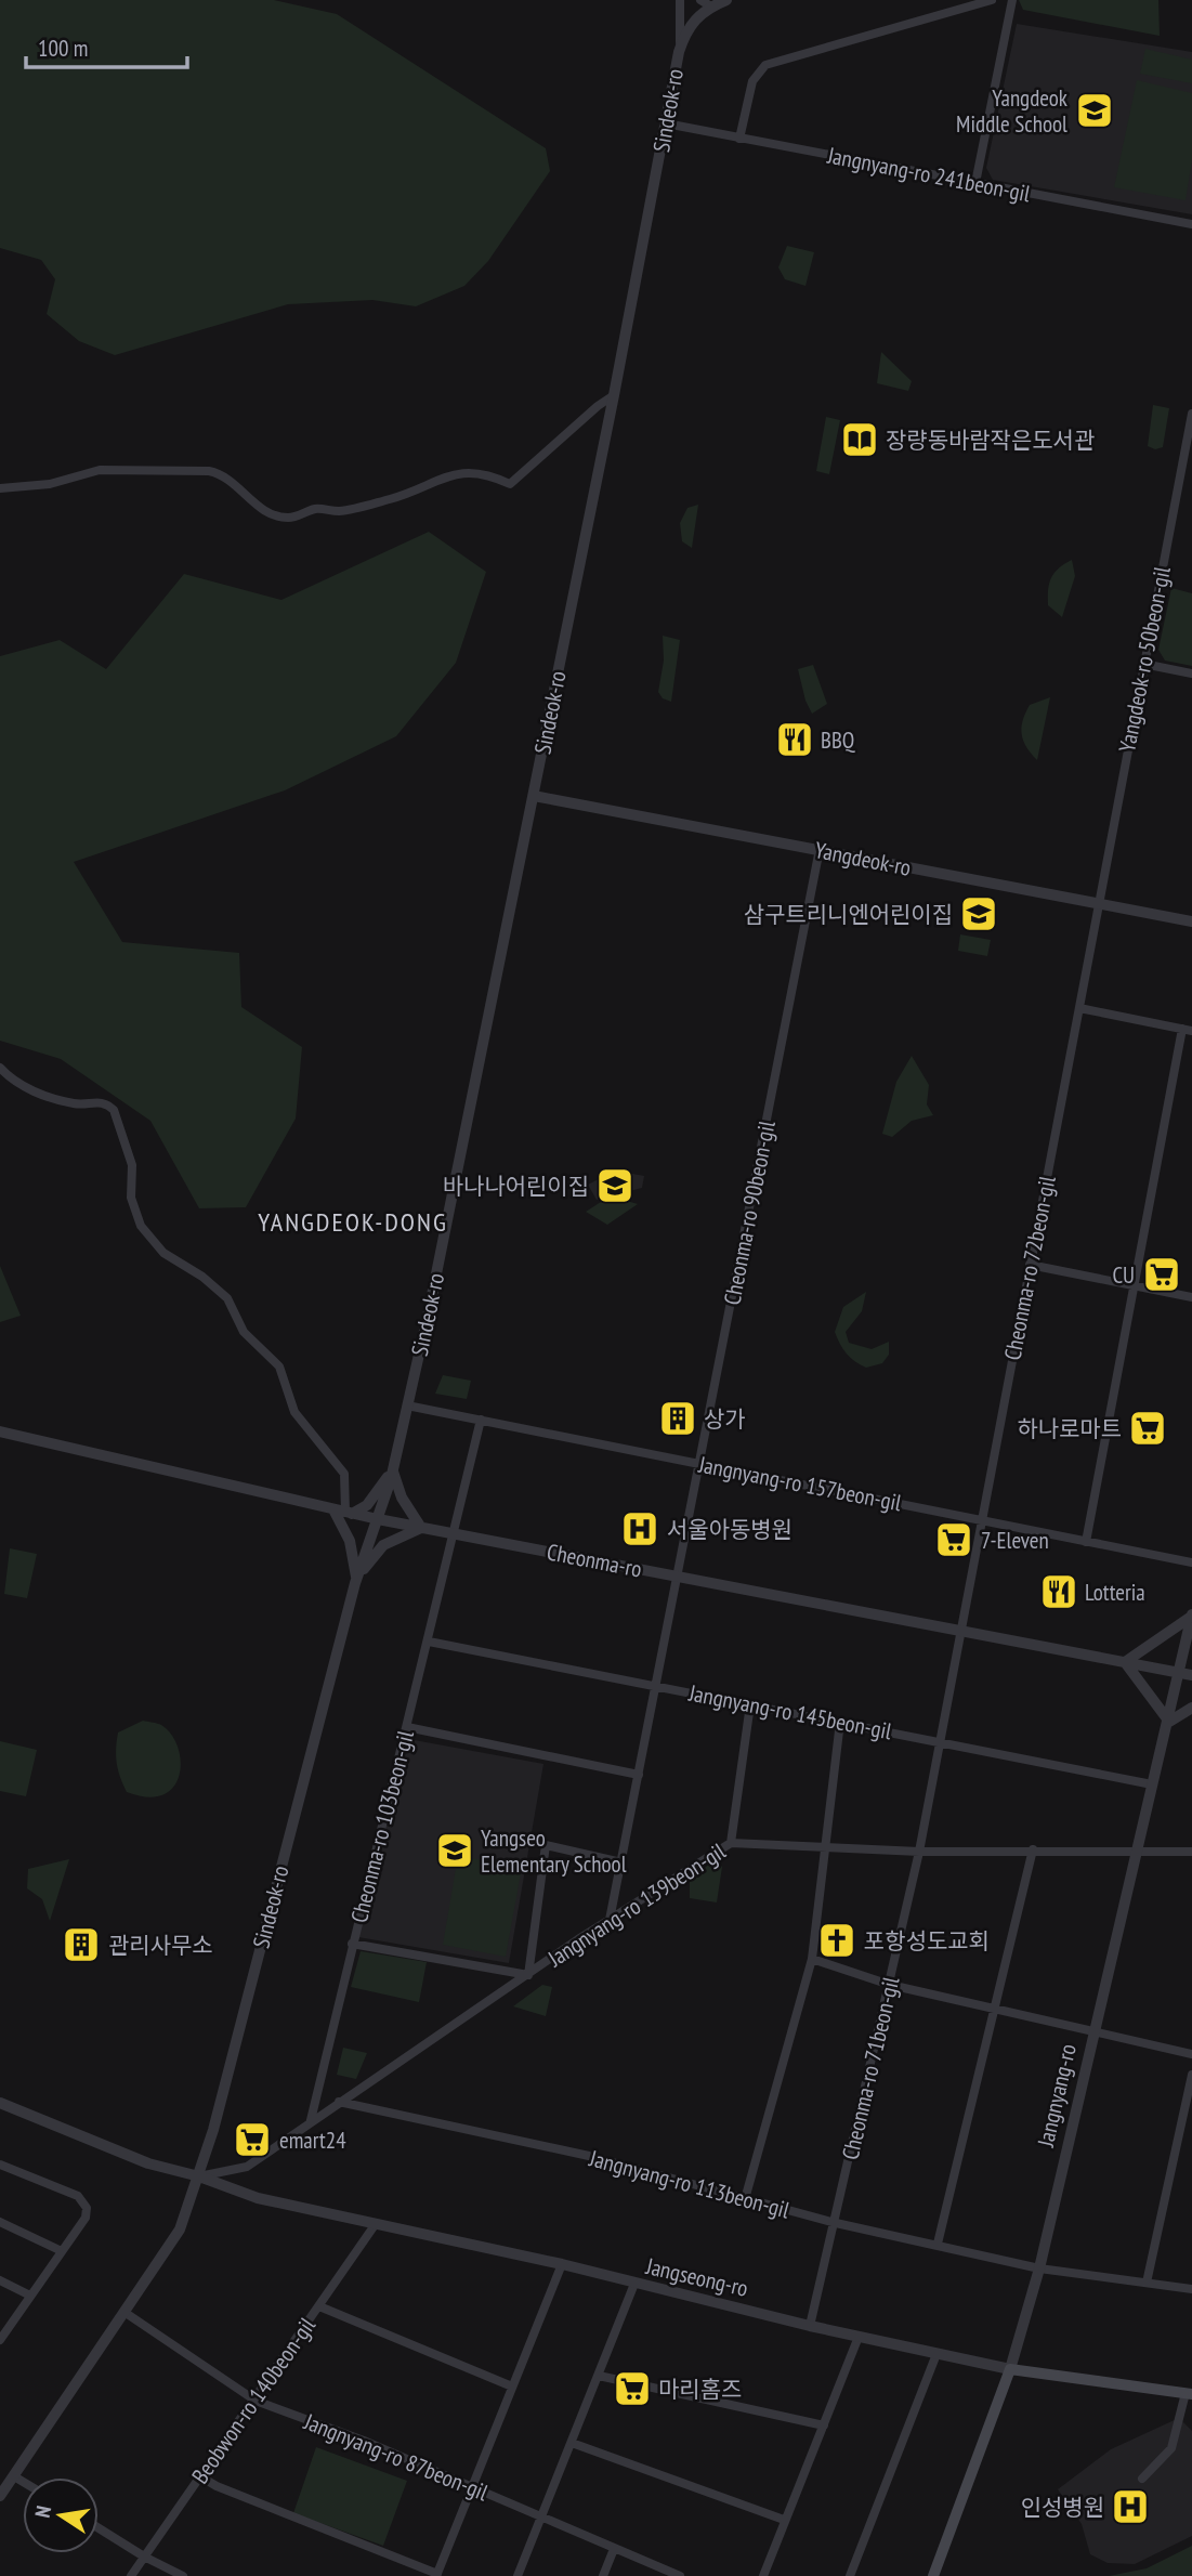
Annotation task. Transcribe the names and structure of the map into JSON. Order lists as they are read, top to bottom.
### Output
{
  "streets": {
    "main road": ["Jangnyang-ro", "Jangseong-ro"],
    "street": [
      "Sindeok-ro",
      "Jangnyang-ro 241beon-gil",
      "Yangdeok-ro 50beon-gil",
      "Yangdeok-ro",
      "Cheonma-ro 90beon-gil",
      "Cheonma-ro 72beon-gil",
      "Jangnyang-ro 157beon-gil",
      "Cheonma-ro",
      "Jangnyang-ro 145beon-gil",
      "Cheonma-ro 103beon-gil",
      "Jangnyang-ro 139beon-gil",
      "Cheonma-ro 71beon-gil",
      "Jangnyang-ro 113beon-gil",
      "Beobwon-ro 140beon-gil",
      "Jangnyang-ro 87beon-gil"
    ]
  },
  "crossings": [
    ["Sindeok-ro", "Jangnyang-ro 241beon-gil"],
    ["Sindeok-ro", "Yangdeok-ro"],
    ["Sindeok-ro", "Jangnyang-ro 157beon-gil"],
    ["Sindeok-ro", "Cheonma-ro"],
    ["Sindeok-ro", "Jangnyang-ro 139beon-gil"],
    ["Sindeok-ro", "Jangseong-ro"],
    ["Sindeok-ro", "Jangnyang-ro 87beon-gil"],
    ["Yangdeok-ro 50beon-gil", "Yangdeok-ro"],
    ["Yangdeok-ro 50beon-gil", "Cheonma-ro 72beon-gil"],
    ["Yangdeok-ro", "Cheonma-ro 90beon-gil"],
    ["Yangdeok-ro", "Cheonma-ro 72beon-gil"],
    ["Cheonma-ro 90beon-gil", "Jangnyang-ro 157beon-gil"],
    ["Cheonma-ro 90beon-gil", "Cheonma-ro"],
    ["Cheonma-ro 90beon-gil", "Jangnyang-ro 145beon-gil"],
    ["Cheonma-ro 90beon-gil", "Jangnyang-ro 139beon-gil"],
    ["Cheonma-ro 72beon-gil", "Jangnyang-ro 157beon-gil"],
    ["Cheonma-ro 72beon-gil", "Cheonma-ro"],
    ["Cheonma-ro 72beon-gil", "Cheonma-ro 71beon-gil"],
    ["Jangnyang-ro 157beon-gil", "Cheonma-ro 103beon-gil"],
    ["Cheonma-ro", "Cheonma-ro 103beon-gil"],
    ["Cheonma-ro", "Cheonma-ro 71beon-gil"],
    ["Cheonma-ro", "Jangnyang-ro"],
    ["Jangnyang-ro 145beon-gil", "Cheonma-ro 103beon-gil"],
    ["Jangnyang-ro 145beon-gil", "Cheonma-ro 71beon-gil"],
    ["Jangnyang-ro 145beon-gil", "Jangnyang-ro"],
    ["Cheonma-ro 103beon-gil", "Jangnyang-ro 139beon-gil"],
    ["Jangnyang-ro 139beon-gil", "Cheonma-ro 71beon-gil"],
    ["Jangnyang-ro 139beon-gil", "Jangnyang-ro"],
    ["Jangnyang-ro 139beon-gil", "Jangnyang-ro 113beon-gil"],
    ["Jangnyang-ro 139beon-gil", "Jangseong-ro"],
    ["Cheonma-ro 71beon-gil", "Jangnyang-ro 113beon-gil"],
    ["Cheonma-ro 71beon-gil", "Jangseong-ro"],
    ["Jangnyang-ro", "Jangnyang-ro 113beon-gil"],
    ["Jangnyang-ro", "Jangseong-ro"],
    ["Jangseong-ro", "Beobwon-ro 140beon-gil"],
    ["Beobwon-ro 140beon-gil", "Jangnyang-ro 87beon-gil"]
  ],
  "districts": ["YANGDEOK-DONG"],
  "places": {
    "school or university": [
      "Yangdeok Middle School",
      "삼구트리니엔어린이집",
      "바나나어린이집",
      "Yangseo Elementary School"
    ],
    "library": ["장량동바람작은도서관"],
    "restaurant": ["BBQ", "Lotteria"],
    "supermarket": [
      "CU",
      "하나로마트",
      "7-Eleven",
      "emart24",
      "마리홈즈"
    ],
    "building": ["상가", "관리사무소"],
    "hospital": ["서울아동병원", "인성병원"],
    "church": ["포항성도교회"]
  },
  "scale_bar": "100 m",
  "north": "left"
}
